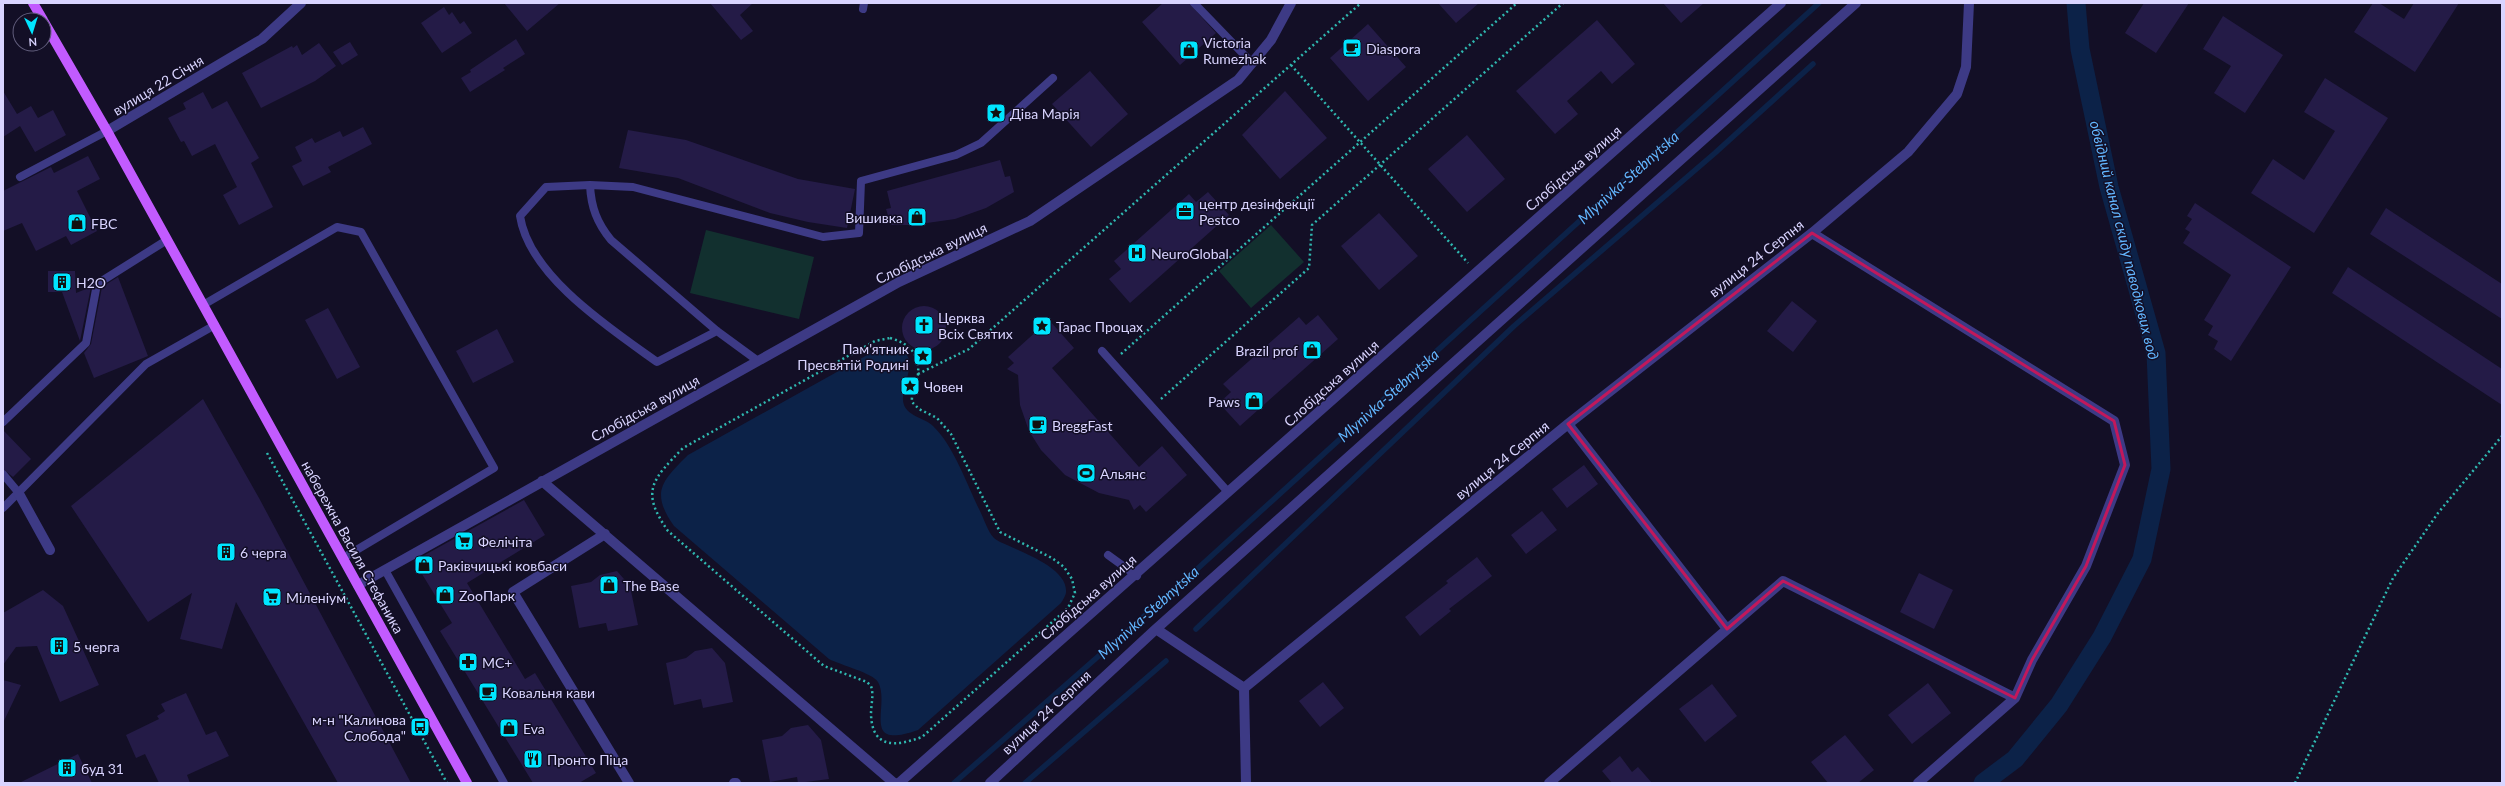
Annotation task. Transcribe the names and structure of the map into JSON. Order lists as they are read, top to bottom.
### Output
{
  "streets": {
    "main road": ["набережна Василя Стефаника"],
    "street": ["вулиця 22 Січня", "Слобідська вулиця", "вулиця 24 Серпня"]
  },
  "crossings": [
    ["вулиця 22 Січня", "набережна Василя Стефаника"],
    ["Слобідська вулиця", "набережна Василя Стефаника"]
  ],
  "water": ["Mlynivka-Stebnytska", "обвідний канал скиду паводкових вод"],
  "places": {
    "cafe": ["Diaspora", "BreggFast", "Ковальня кави"],
    "shop": [
      "Victoria Rumezhak",
      "Вишивка",
      "FBC",
      "Brazil prof",
      "Paws",
      "Раківчицькі ковбаси",
      "The Base",
      "ZooПарк",
      "Eva"
    ],
    "place": [
      "Діва Марія",
      "Тарас Процах",
      "Пам'ятник Пресвятій Родині",
      "Човен"
    ],
    "office": ["центр дезінфекції Pestco"],
    "hospital": ["NeuroGlobal"],
    "building": [
      "H2O",
      "6 черга",
      "5 черга",
      "буд 31"
    ],
    "church": ["Церква Всіх Святих"],
    "sports": ["Альянс"],
    "supermarket": ["Фелічіта", "Міленіум"],
    "pharmacy": ["МС+"],
    "bus stop": ["м-н \"Калинова Слобода\""],
    "restaurant": ["Пронто Піца"]
  },
  "north": "bottom"
}
